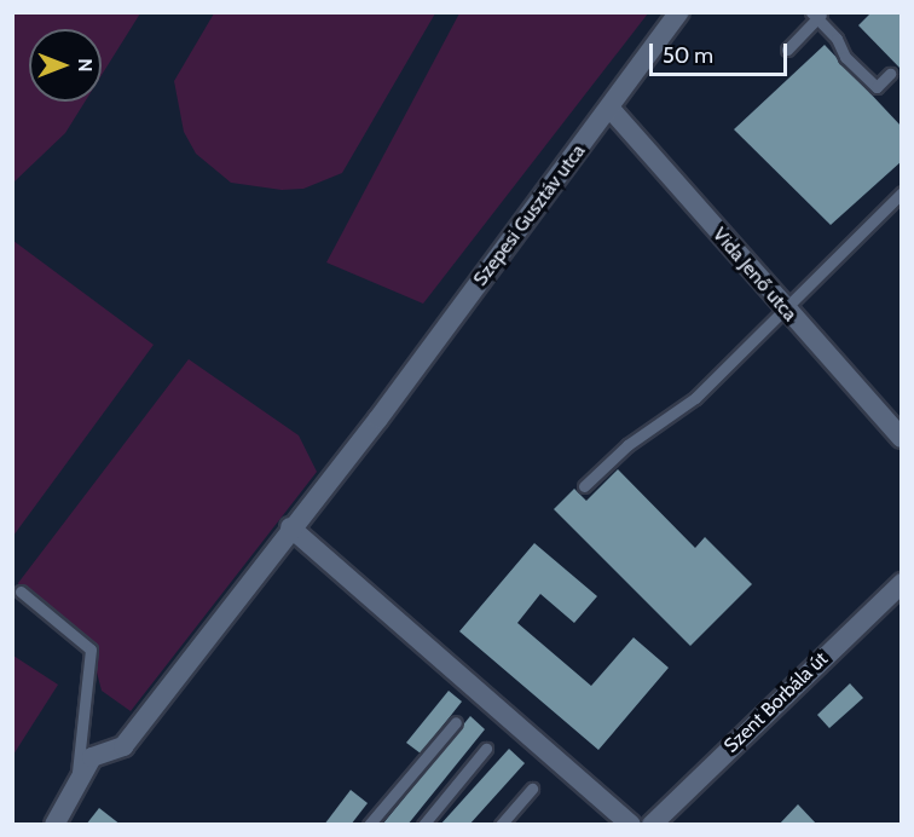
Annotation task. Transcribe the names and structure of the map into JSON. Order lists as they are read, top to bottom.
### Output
{
  "streets": {
    "street": ["Szepesi Gusztáv utca", "Vida Jenő utca", "Szent Borbála út"]
  },
  "crossings": [
    ["Szepesi Gusztáv utca", "Vida Jenő utca"]
  ],
  "scale_bar": "50 m",
  "north": "right"
}
